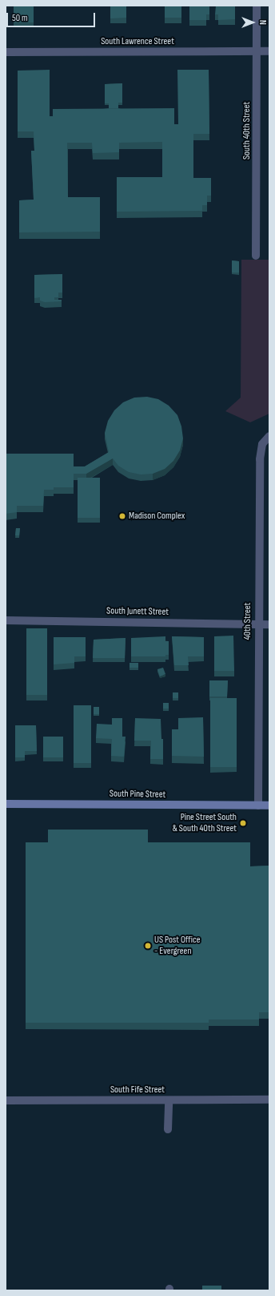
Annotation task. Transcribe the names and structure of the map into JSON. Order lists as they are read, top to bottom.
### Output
{
  "streets": {
    "main road": ["South Pine Street"],
    "street": [
      "South Lawrence Street",
      "South 40th Street",
      "South Junett Street",
      "40th Street",
      "South Fife Street"
    ]
  },
  "crossings": [
    ["South Lawrence Street", "South 40th Street"],
    ["South Junett Street", "40th Street"],
    ["40th Street", "South Pine Street"]
  ],
  "places": ["Madison Complex", "Pine Street South & South 40th Street", "US Post Office - Evergreen"],
  "scale_bar": "50 m",
  "north": "right"
}
